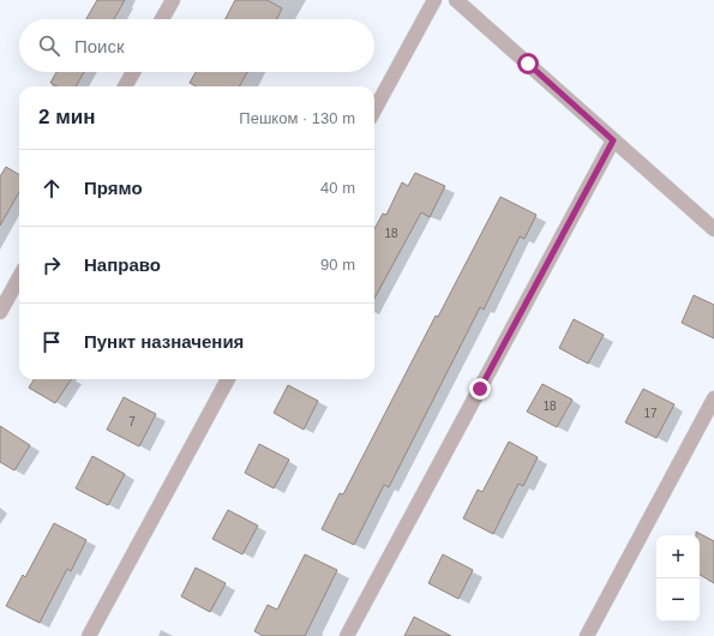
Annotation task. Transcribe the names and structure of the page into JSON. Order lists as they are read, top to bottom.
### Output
{
  "house_numbers": [
    "18",
    "18",
    "17",
    "7"
  ],
  "page": {
    "search": "Поиск",
    "heading": ["2 мин", "Пешком · 130 m"],
    "list": [
      ["Прямо", "40 m"],
      ["Направо", "90 m"],
      "Пункт назначения"
    ],
    "map_buttons": ["+", "−"]
  }
}
